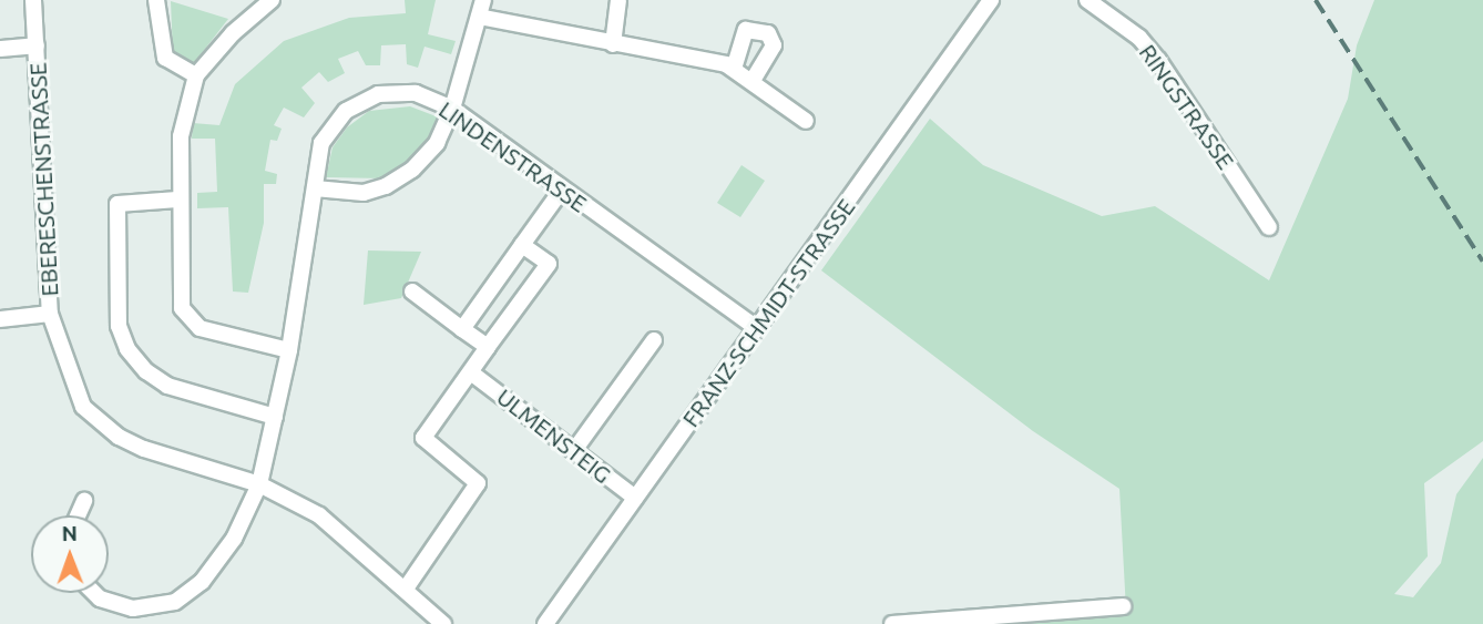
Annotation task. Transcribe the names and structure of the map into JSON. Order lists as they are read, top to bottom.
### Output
{
  "streets": {
    "street": [
      "RINGSTRASSE",
      "LINDENSTRASSE",
      "EBERESCHENSTRASSE",
      "FRANZ-SCHMIDT-STRASSE",
      "ULMENSTEIG"
    ]
  },
  "crossings": [
    ["LINDENSTRASSE", "EBERESCHENSTRASSE"],
    ["LINDENSTRASSE", "FRANZ-SCHMIDT-STRASSE"],
    ["FRANZ-SCHMIDT-STRASSE", "ULMENSTEIG"]
  ],
  "north": "top"
}
